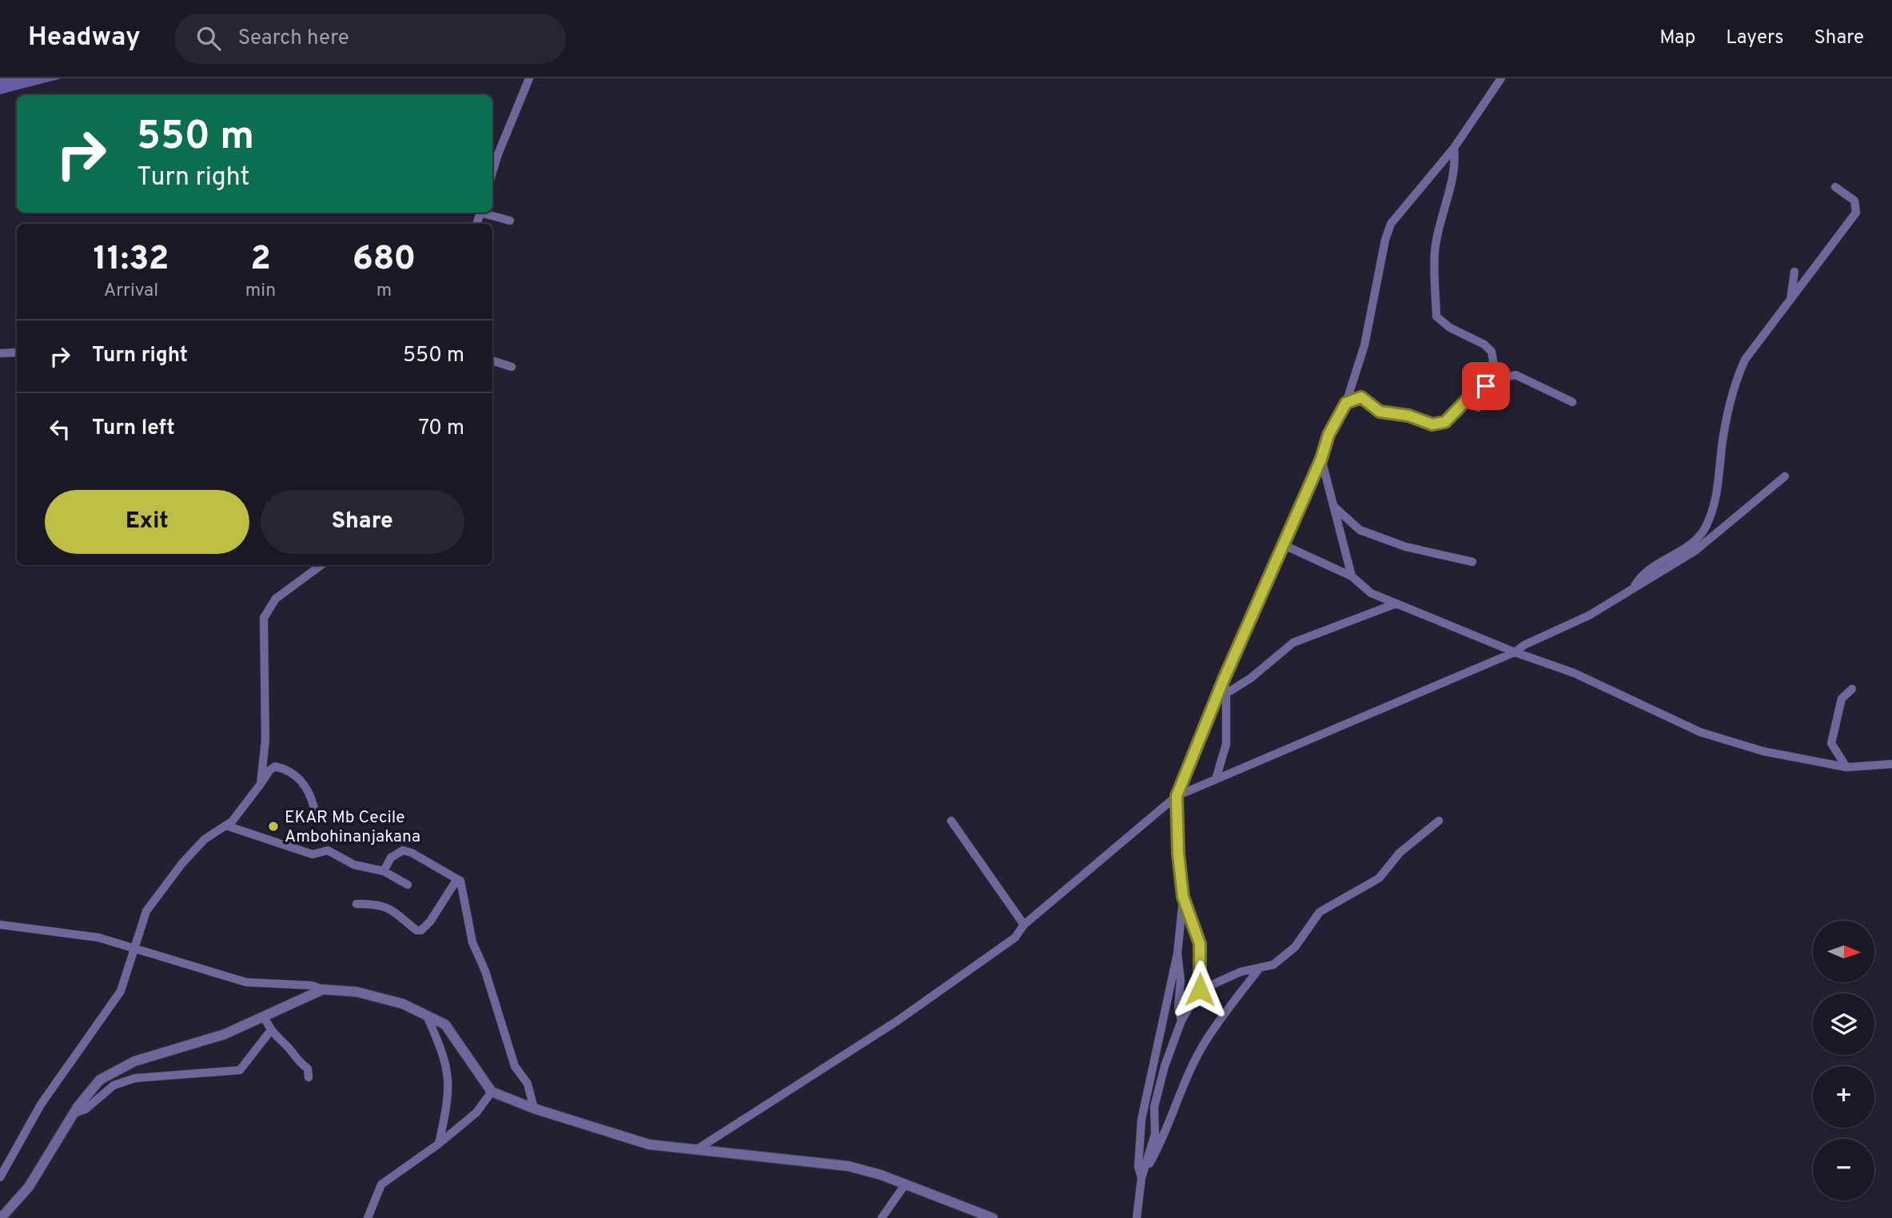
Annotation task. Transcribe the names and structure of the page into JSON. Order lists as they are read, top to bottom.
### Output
{
  "places": ["EKAR Mb Cecile Ambohinanjakana"],
  "north": "right",
  "page": {
    "header": "Headway",
    "search": "Search here",
    "nav": ["Map", "Layers", "Share"],
    "turn": ["550 m", "Turn right"],
    "eta": [
      "11:32",
      "Arrival",
      "2",
      "min",
      "680",
      "m"
    ],
    "list": [
      {
        "name": "Turn right",
        "value": "550 m"
      },
      {
        "name": "Turn left",
        "value": "70 m"
      }
    ],
    "buttons": ["Exit", "Share"],
    "map_buttons": ["+", "−"]
  }
}
